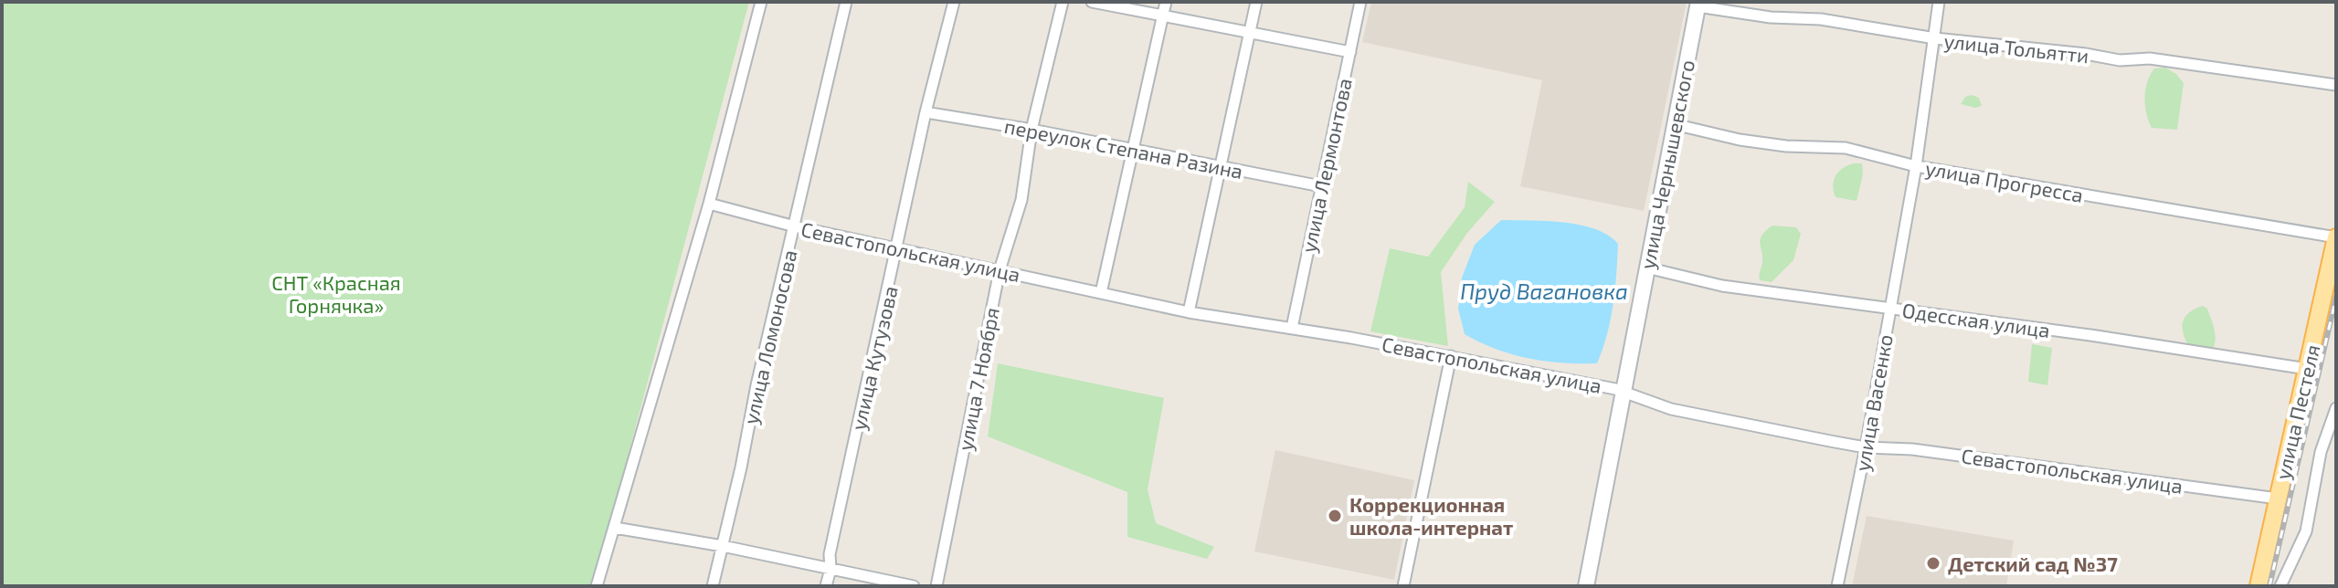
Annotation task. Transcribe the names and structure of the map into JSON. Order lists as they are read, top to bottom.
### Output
{
  "streets": {
    "main road": ["улица Пестеля"],
    "street": [
      "улица Тольятти",
      "переулок Степана Разина",
      "улица Чернышевского",
      "улица Лермонтова",
      "улица Прогресса",
      "Севастопольская улица",
      "Одесская улица",
      "улица Ломоносова",
      "улица Кутузова",
      "улица 7 Ноября",
      "улица Васенко"
    ]
  },
  "crossings": [
    ["улица Тольятти", "улица Чернышевского"],
    ["улица Тольятти", "улица Васенко"],
    ["переулок Степана Разина", "улица Лермонтова"],
    ["переулок Степана Разина", "улица Кутузова"],
    ["переулок Степана Разина", "улица 7 Ноября"],
    ["улица Чернышевского", "улица Прогресса"],
    ["улица Чернышевского", "Севастопольская улица"],
    ["улица Чернышевского", "Одесская улица"],
    ["улица Лермонтова", "Севастопольская улица"],
    ["улица Прогресса", "улица Васенко"],
    ["улица Прогресса", "улица Пестеля"],
    ["Севастопольская улица", "улица Ломоносова"],
    ["Севастопольская улица", "улица Кутузова"],
    ["Севастопольская улица", "улица 7 Ноября"],
    ["Севастопольская улица", "улица Васенко"],
    ["Севастопольская улица", "улица Пестеля"],
    ["Одесская улица", "улица Васенко"],
    ["Одесская улица", "улица Пестеля"]
  ],
  "water": ["Пруд Вагановка"],
  "parks": ["СНТ «Красная Горнячка»"],
  "places": ["Коррекционная школа-интернат", "Детский сад №37"]
}
